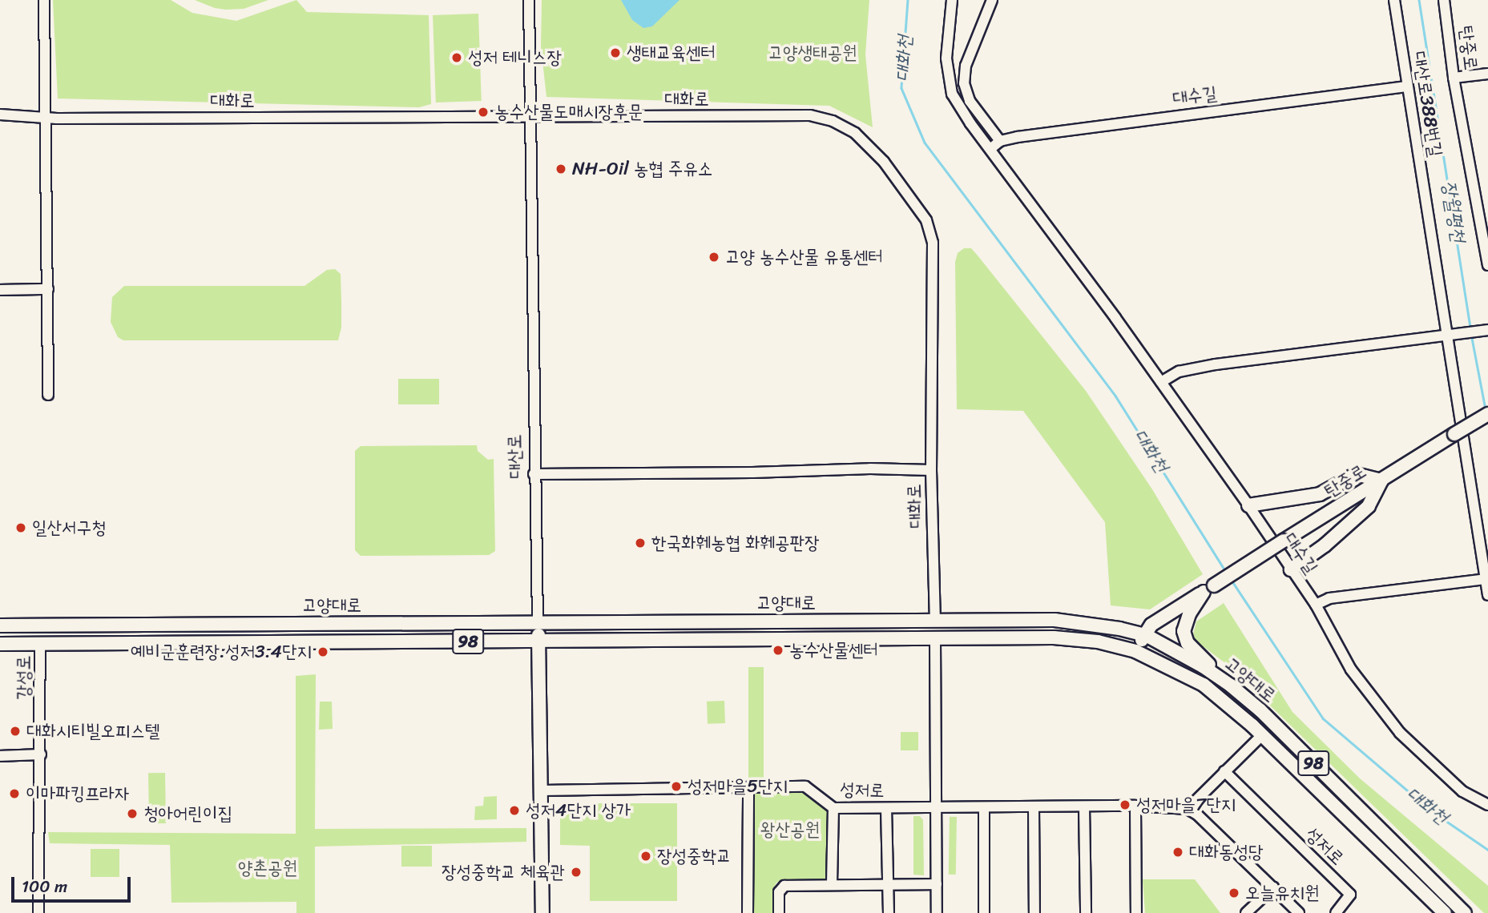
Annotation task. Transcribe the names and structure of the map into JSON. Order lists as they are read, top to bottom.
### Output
{
  "streets": {
    "main road": [
      "탄중로",
      "대산로",
      "고양대로",
      "98"
    ],
    "street": [
      "대수길",
      "대화로",
      "대산로388번길",
      "강성로",
      "성저로"
    ]
  },
  "crossings": [
    ["대수길", "대산로388번길"],
    ["대화로", "대산로"],
    ["대화로", "고양대로"],
    ["대산로", "고양대로"],
    ["대산로", "성저로"],
    ["고양대로", "강성로"]
  ],
  "water": ["대화천", "장월평천"],
  "parks": ["고양생태공원", "왕산공원", "양촌공원"],
  "places": [
    "생태교육센터",
    "성저 테니스장",
    "농수산물도매시장후문",
    "NH-Oil 농협 주유소",
    "고양 농수산물 유통센터",
    "일산서구청",
    "한국화훼농협 화훼공판장",
    "농수산물센터",
    "예비군훈련장.성저3.4단지",
    "대화시티빌오피스텔",
    "성저마을5단지",
    "이마파킹프라자",
    "성저마을7단지",
    "성저4단지 상가",
    "청아어린이집",
    "대화동성당",
    "장성중학교",
    "장성중학교 체육관",
    "오늘유치원"
  ],
  "scale_bar": "100 m"
}
